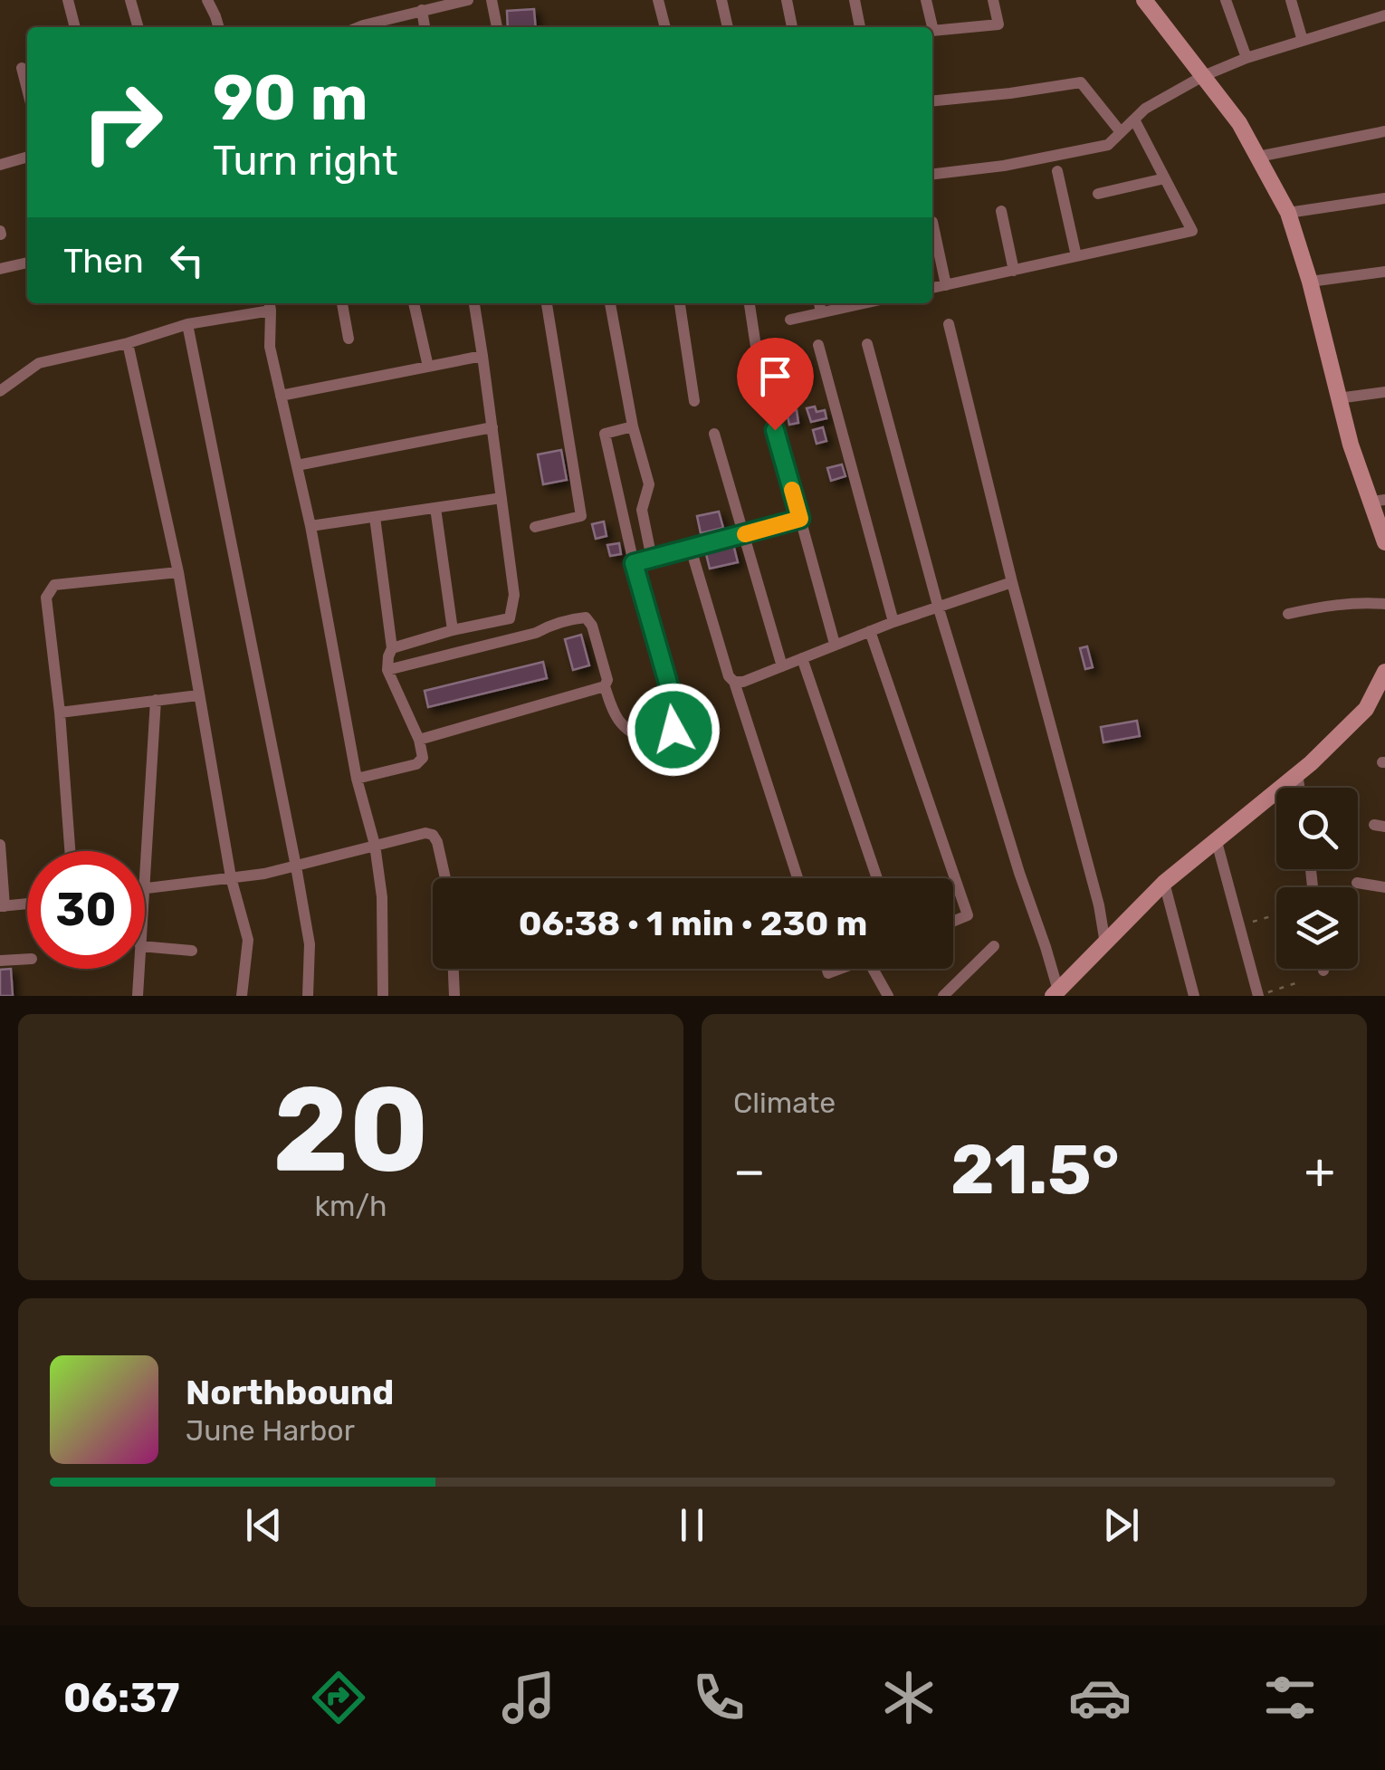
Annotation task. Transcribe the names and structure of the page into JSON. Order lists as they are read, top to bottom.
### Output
{
  "page": {
    "turn": ["90 m", "Turn right"],
    "then": "Then",
    "limit": "30",
    "trip": "06:38 · 1 min · 230 m",
    "tile": [
      ["20", "km/h"],
      "Climate"
    ],
    "heat": ["−", "21.5°", "+"],
    "song": ["Northbound", "June Harbor"],
    "tabs": "06:37"
  }
}
